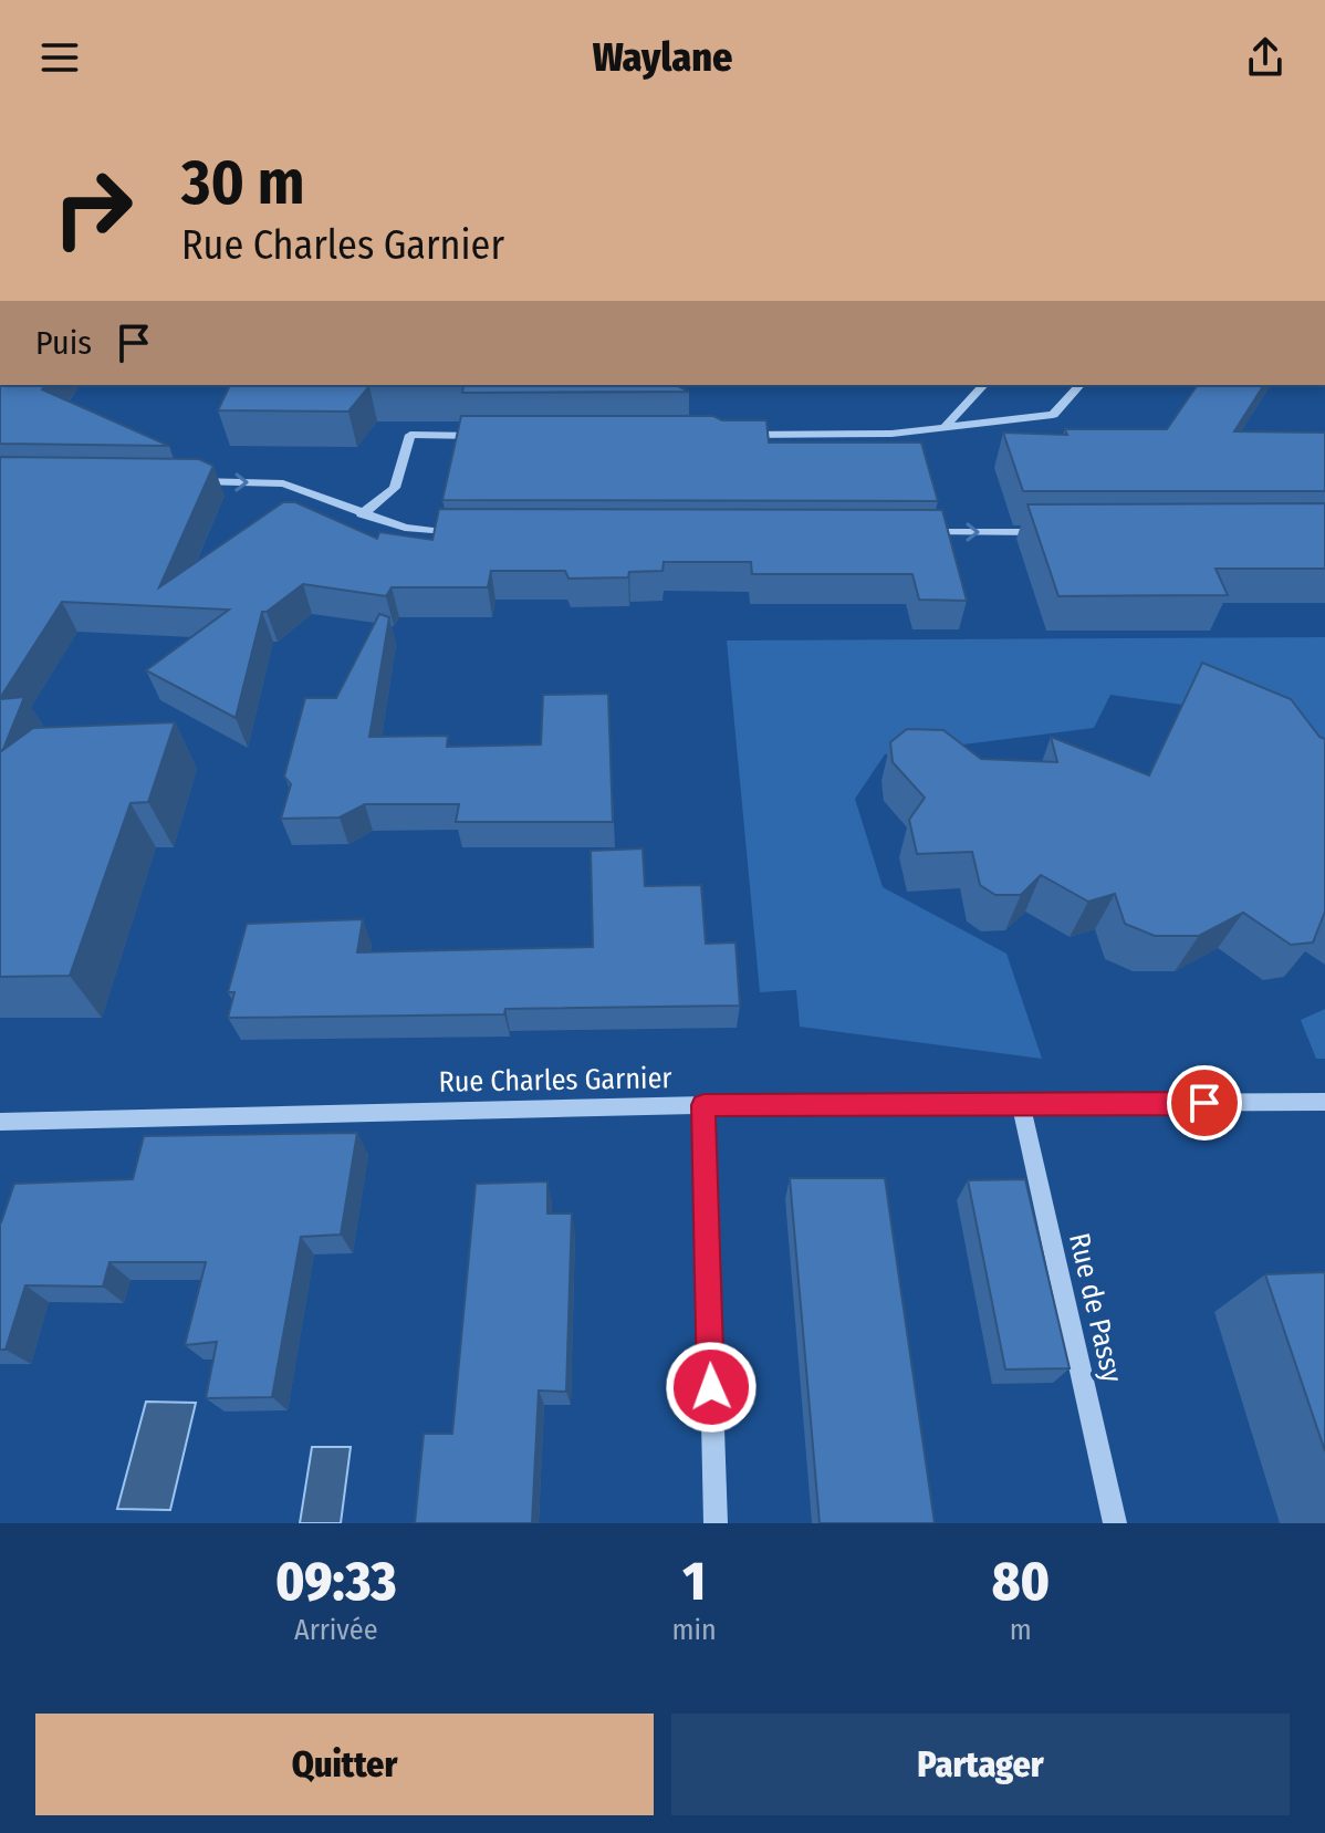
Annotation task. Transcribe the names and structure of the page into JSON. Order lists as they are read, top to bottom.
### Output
{
  "streets": {
    "street": ["Rue Charles Garnier", "Rue de Passy"]
  },
  "crossings": [
    ["Rue Charles Garnier", "Rue de Passy"]
  ],
  "page": {
    "header": "Waylane",
    "turn": ["30 m", "Rue Charles Garnier"],
    "then": "Puis",
    "eta": [
      "09:33",
      "Arrivée",
      "1",
      "min",
      "80",
      "m"
    ],
    "buttons": ["Quitter", "Partager"]
  }
}
